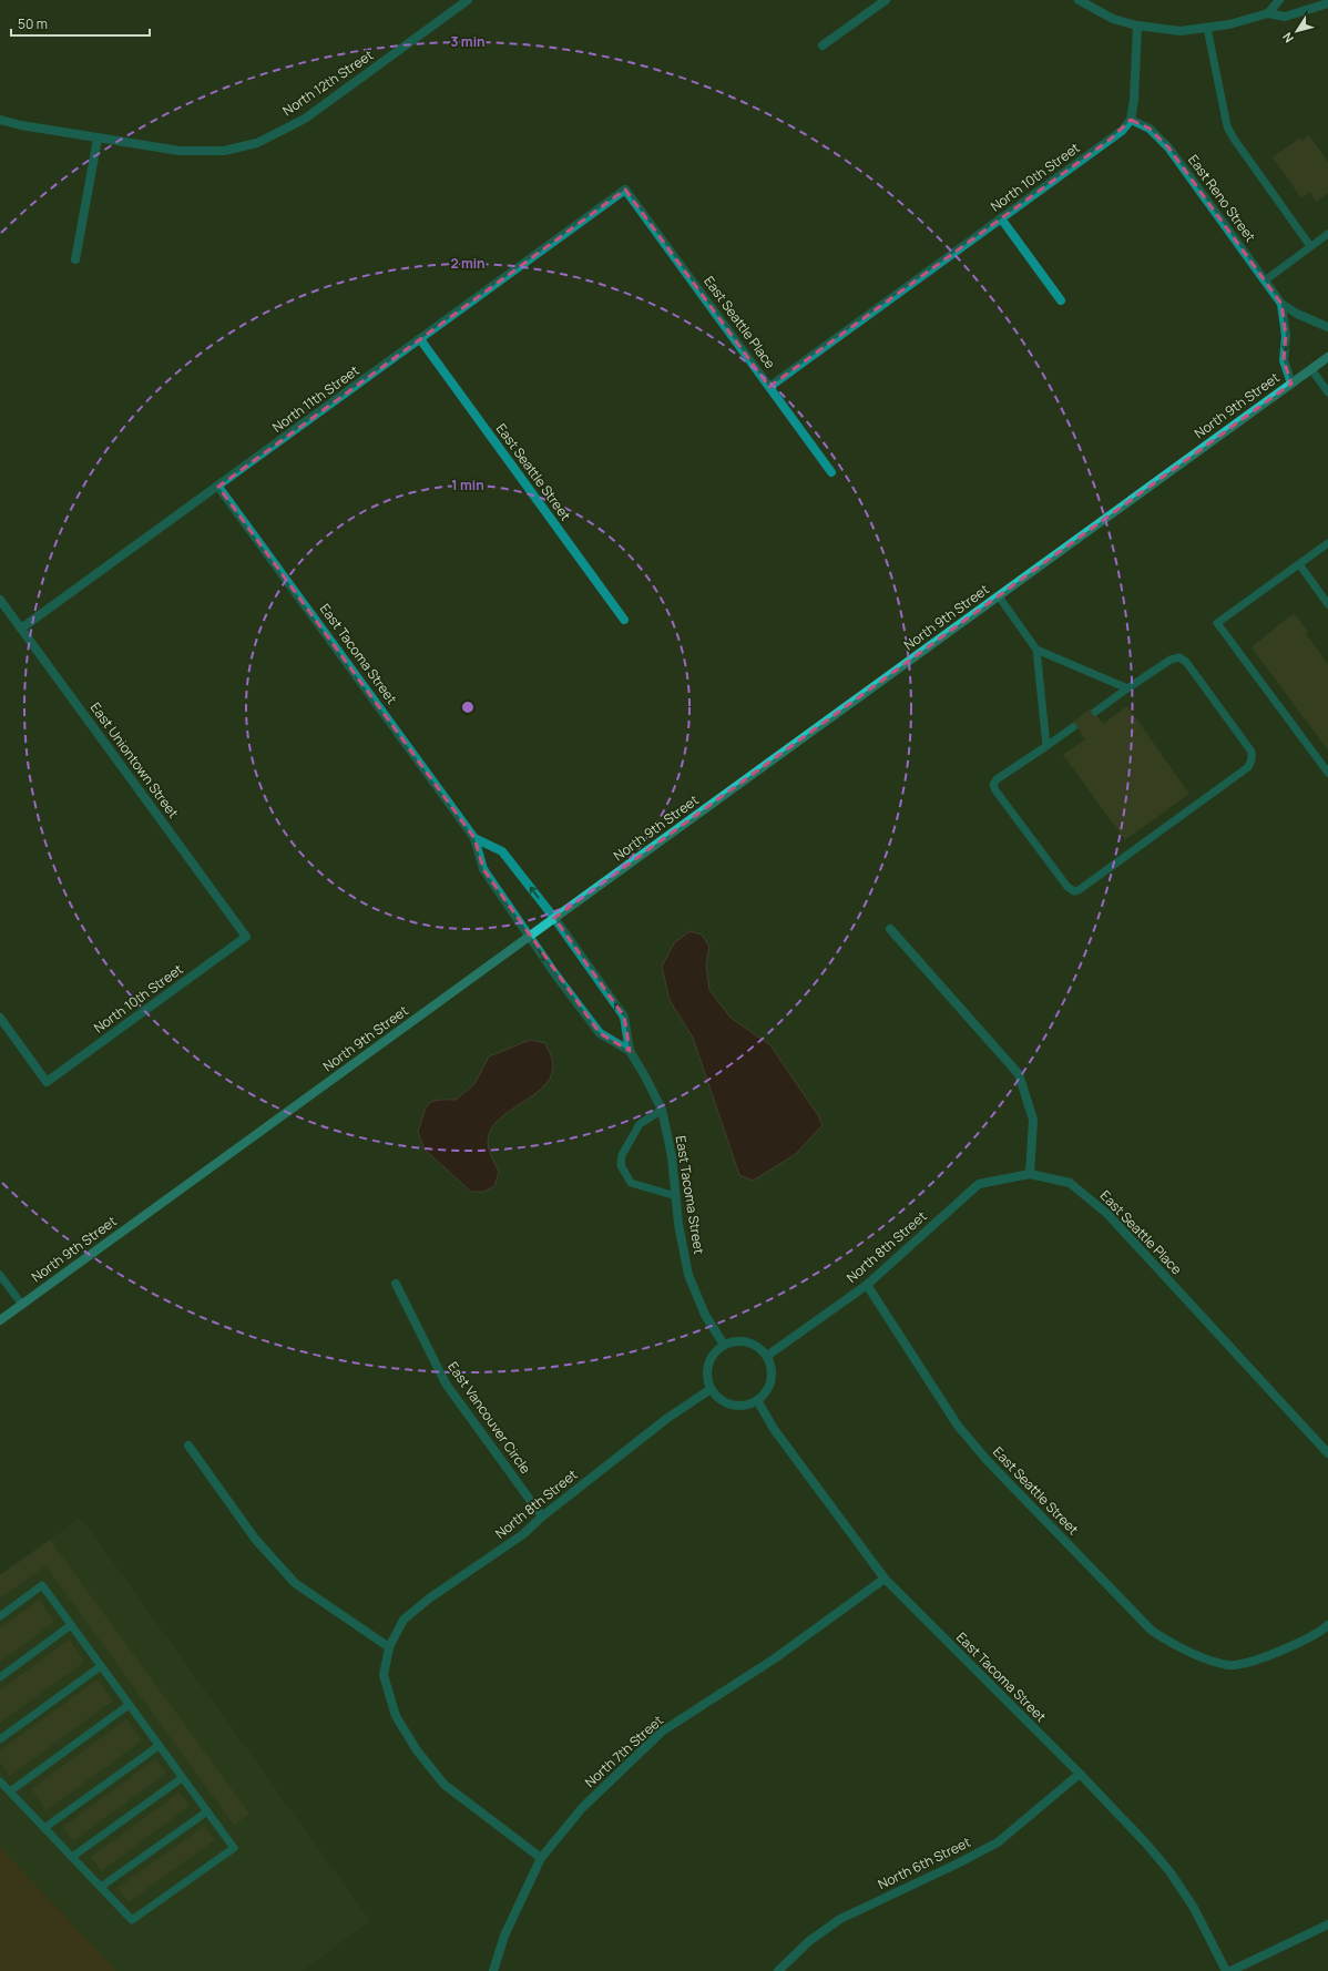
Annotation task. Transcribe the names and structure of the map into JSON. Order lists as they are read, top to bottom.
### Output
{
  "streets": {
    "main road": ["North 9th Street"],
    "street": [
      "North 12th Street",
      "North 10th Street",
      "East Reno Street",
      "East Seattle Place",
      "North 11th Street",
      "East Seattle Street",
      "East Tacoma Street",
      "East Uniontown Street",
      "North 8th Street",
      "East Vancouver Circle",
      "North 7th Street",
      "North 6th Street"
    ]
  },
  "crossings": [
    ["North 10th Street", "East Reno Street"],
    ["North 10th Street", "East Seattle Place"],
    ["North 10th Street", "East Uniontown Street"],
    ["East Reno Street", "North 9th Street"],
    ["East Seattle Place", "North 11th Street"],
    ["East Seattle Place", "North 8th Street"],
    ["North 11th Street", "East Seattle Street"],
    ["North 11th Street", "East Tacoma Street"],
    ["North 11th Street", "East Uniontown Street"],
    ["North 9th Street", "East Tacoma Street"],
    ["East Seattle Street", "North 8th Street"],
    ["East Tacoma Street", "North 8th Street"],
    ["East Tacoma Street", "North 7th Street"],
    ["East Tacoma Street", "North 6th Street"],
    ["North 8th Street", "East Vancouver Circle"],
    ["North 8th Street", "North 7th Street"]
  ],
  "scale_bar": "50 m",
  "north": "bottom left",
  "rings": ["3 min", "2 min", "1 min"]
}
